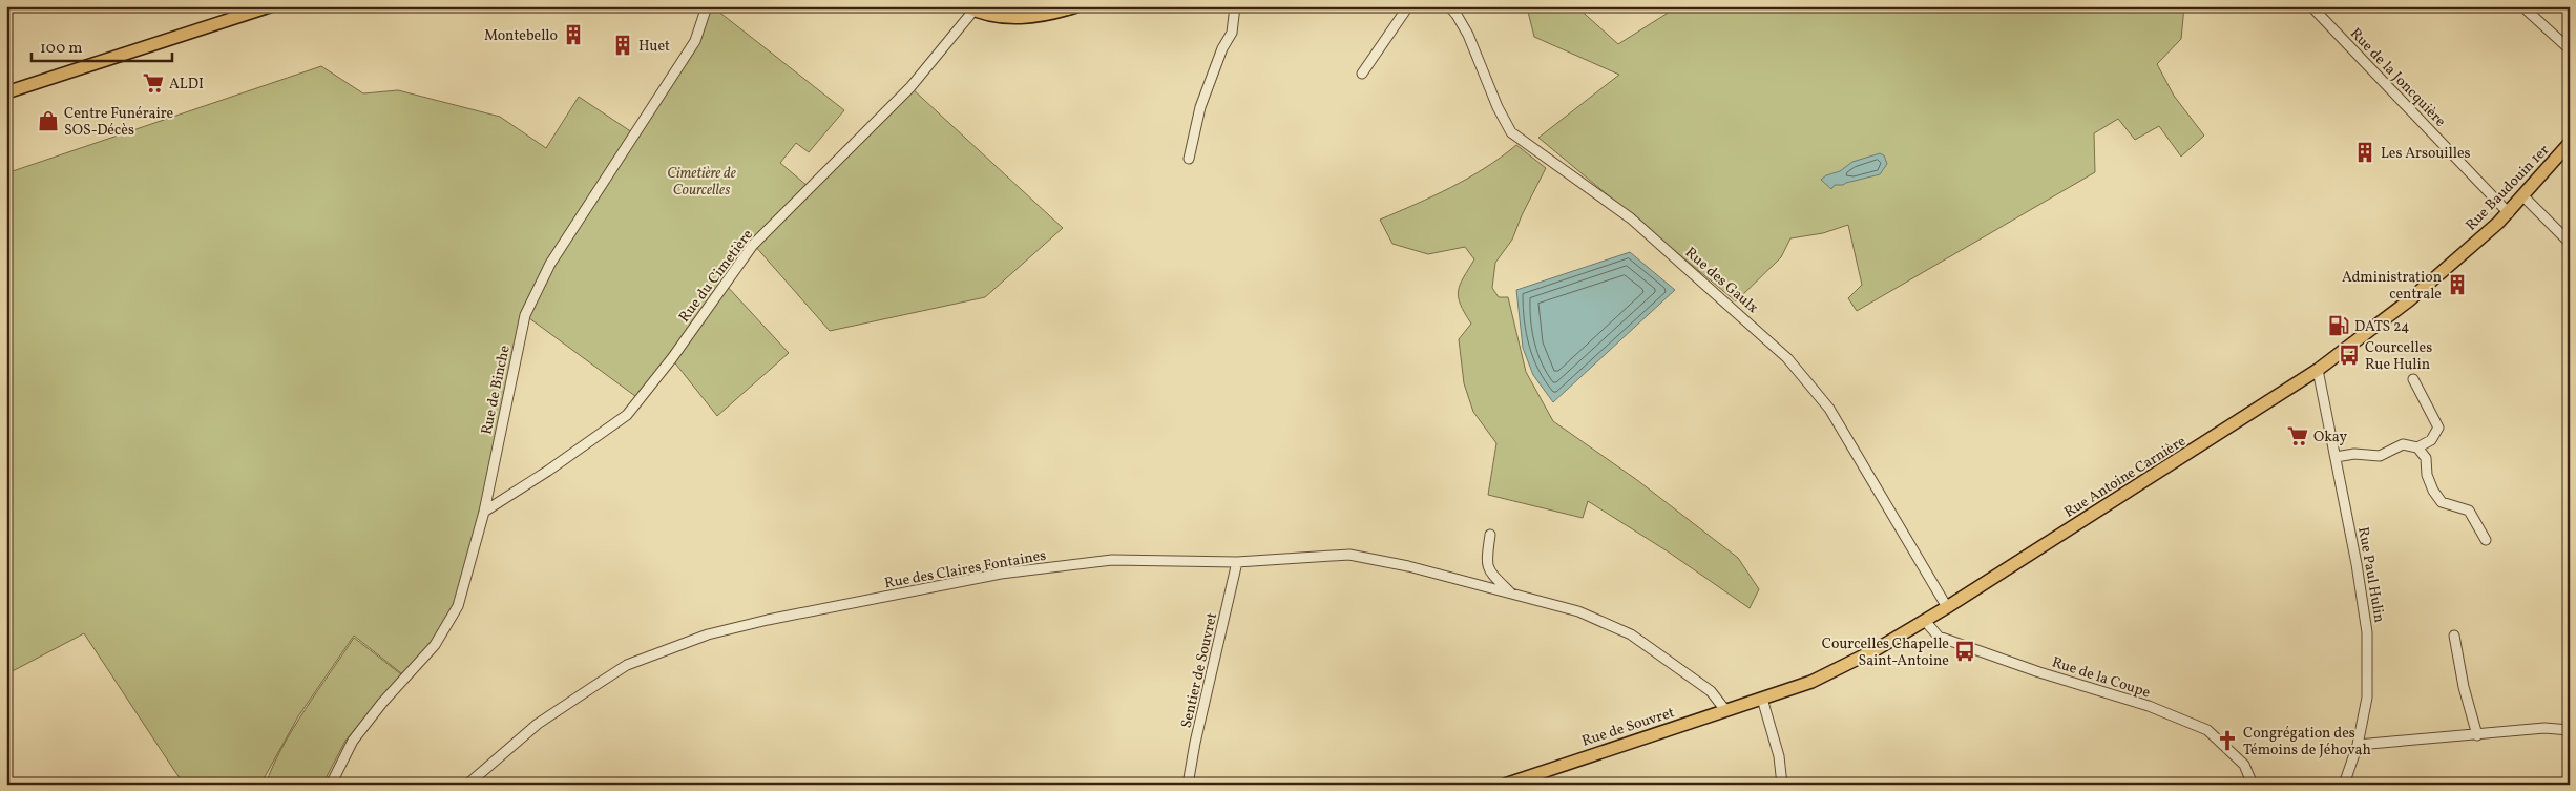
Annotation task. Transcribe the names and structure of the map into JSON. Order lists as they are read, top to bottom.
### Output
{
  "streets": {
    "main road": ["Rue Baudouin 1er", "Rue Antoine Carnière", "Rue de Souvret"],
    "street": [
      "Rue de la Joncquière",
      "Rue du Cimetière",
      "Rue des Gaulx",
      "Rue de Binche",
      "Rue des Claires Fontaines",
      "Rue Paul Hulin",
      "Sentier de Souvret",
      "Rue de la Coupe"
    ]
  },
  "crossings": [
    ["Rue de la Joncquière", "Rue Baudouin 1er"],
    ["Rue Baudouin 1er", "Rue Antoine Carnière"],
    ["Rue Baudouin 1er", "Rue Paul Hulin"],
    ["Rue du Cimetière", "Rue de Binche"],
    ["Rue des Gaulx", "Rue Antoine Carnière"],
    ["Rue des Gaulx", "Rue de Souvret"],
    ["Rue Antoine Carnière", "Rue Paul Hulin"],
    ["Rue Antoine Carnière", "Rue de Souvret"],
    ["Rue des Claires Fontaines", "Sentier de Souvret"],
    ["Rue des Claires Fontaines", "Rue de Souvret"],
    ["Rue de la Coupe", "Rue de Souvret"]
  ],
  "parks": ["Cimetière de Courcelles"],
  "places": {
    "building": [
      "Montebello",
      "Huet",
      "Les Arsouilles",
      "Administration centrale"
    ],
    "supermarket": ["ALDI", "Okay"],
    "shop": ["Centre Funéraire SOS-Décès"],
    "fuel station": ["DATS 24"],
    "bus stop": ["Courcelles Rue Hulin", "Courcelles Chapelle Saint-Antoine"],
    "church": ["Congrégation des Témoins de Jéhovah"]
  },
  "scale_bar": "100 m"
}
